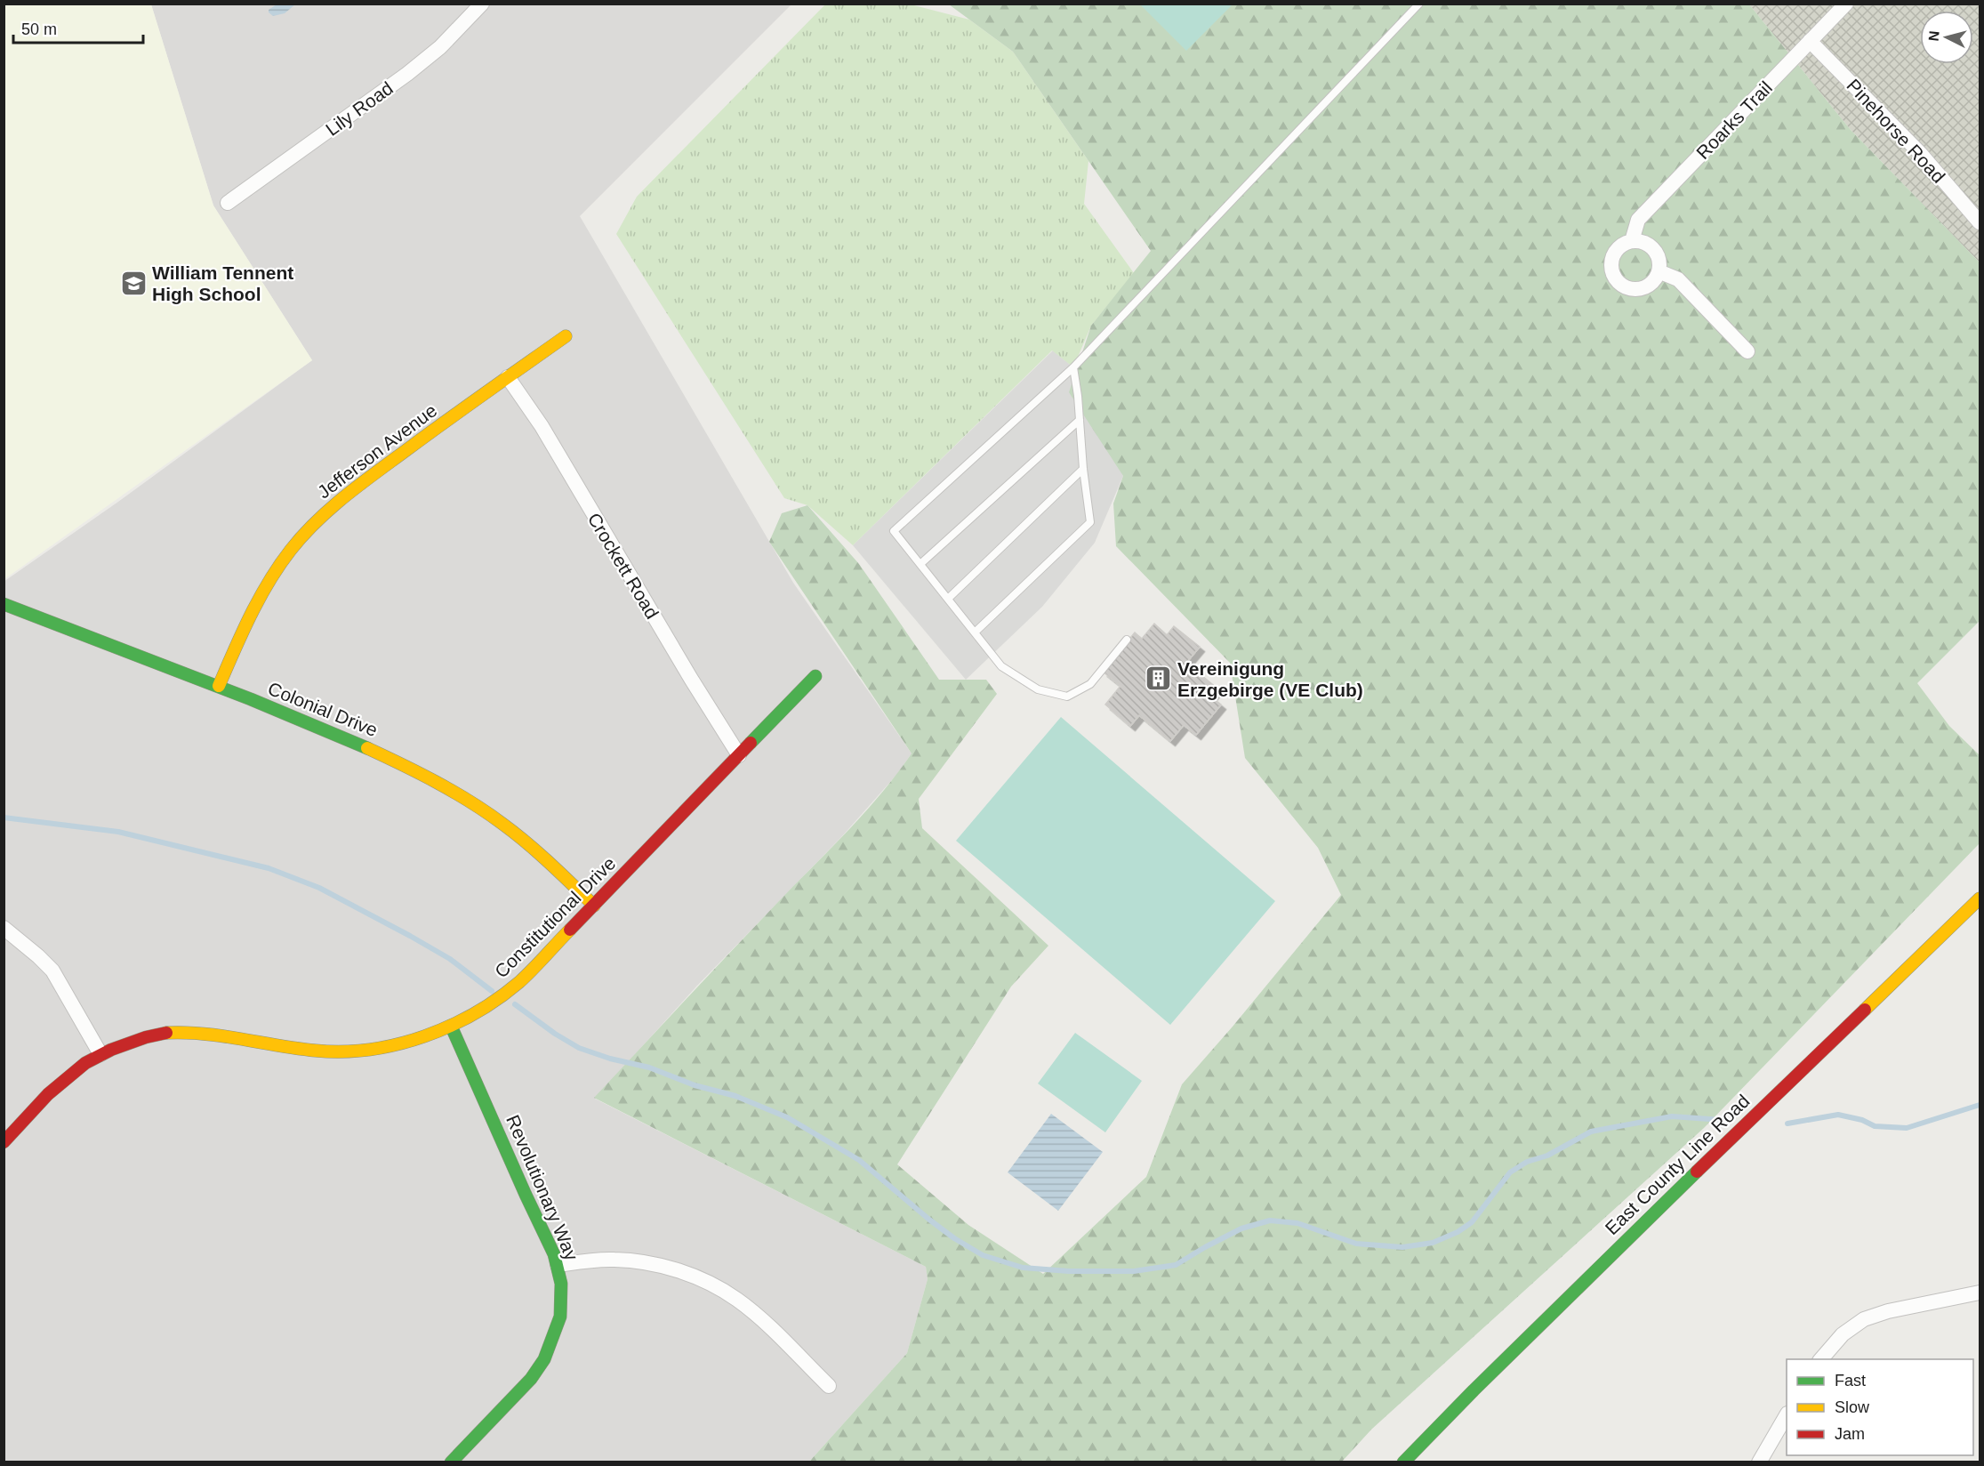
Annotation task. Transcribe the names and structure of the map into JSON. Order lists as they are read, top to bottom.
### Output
{
  "streets": {
    "street": [
      "Lily Road",
      "Roarks Trail",
      "Pinehorse Road",
      "Jefferson Avenue",
      "Crockett Road",
      "Colonial Drive",
      "Constitutional Drive",
      "East County Line Road",
      "Revolutionary Way"
    ]
  },
  "crossings": [
    ["Roarks Trail", "Pinehorse Road"],
    ["Jefferson Avenue", "Crockett Road"],
    ["Jefferson Avenue", "Colonial Drive"],
    ["Crockett Road", "Constitutional Drive"],
    ["Colonial Drive", "Constitutional Drive"],
    ["Constitutional Drive", "Revolutionary Way"]
  ],
  "places": {
    "school or university": ["William Tennent High School"],
    "building": ["Vereinigung Erzgebirge (VE Club)"]
  },
  "legend": ["Fast", "Slow", "Jam"],
  "scale_bar": "50 m",
  "north": "left"
}
